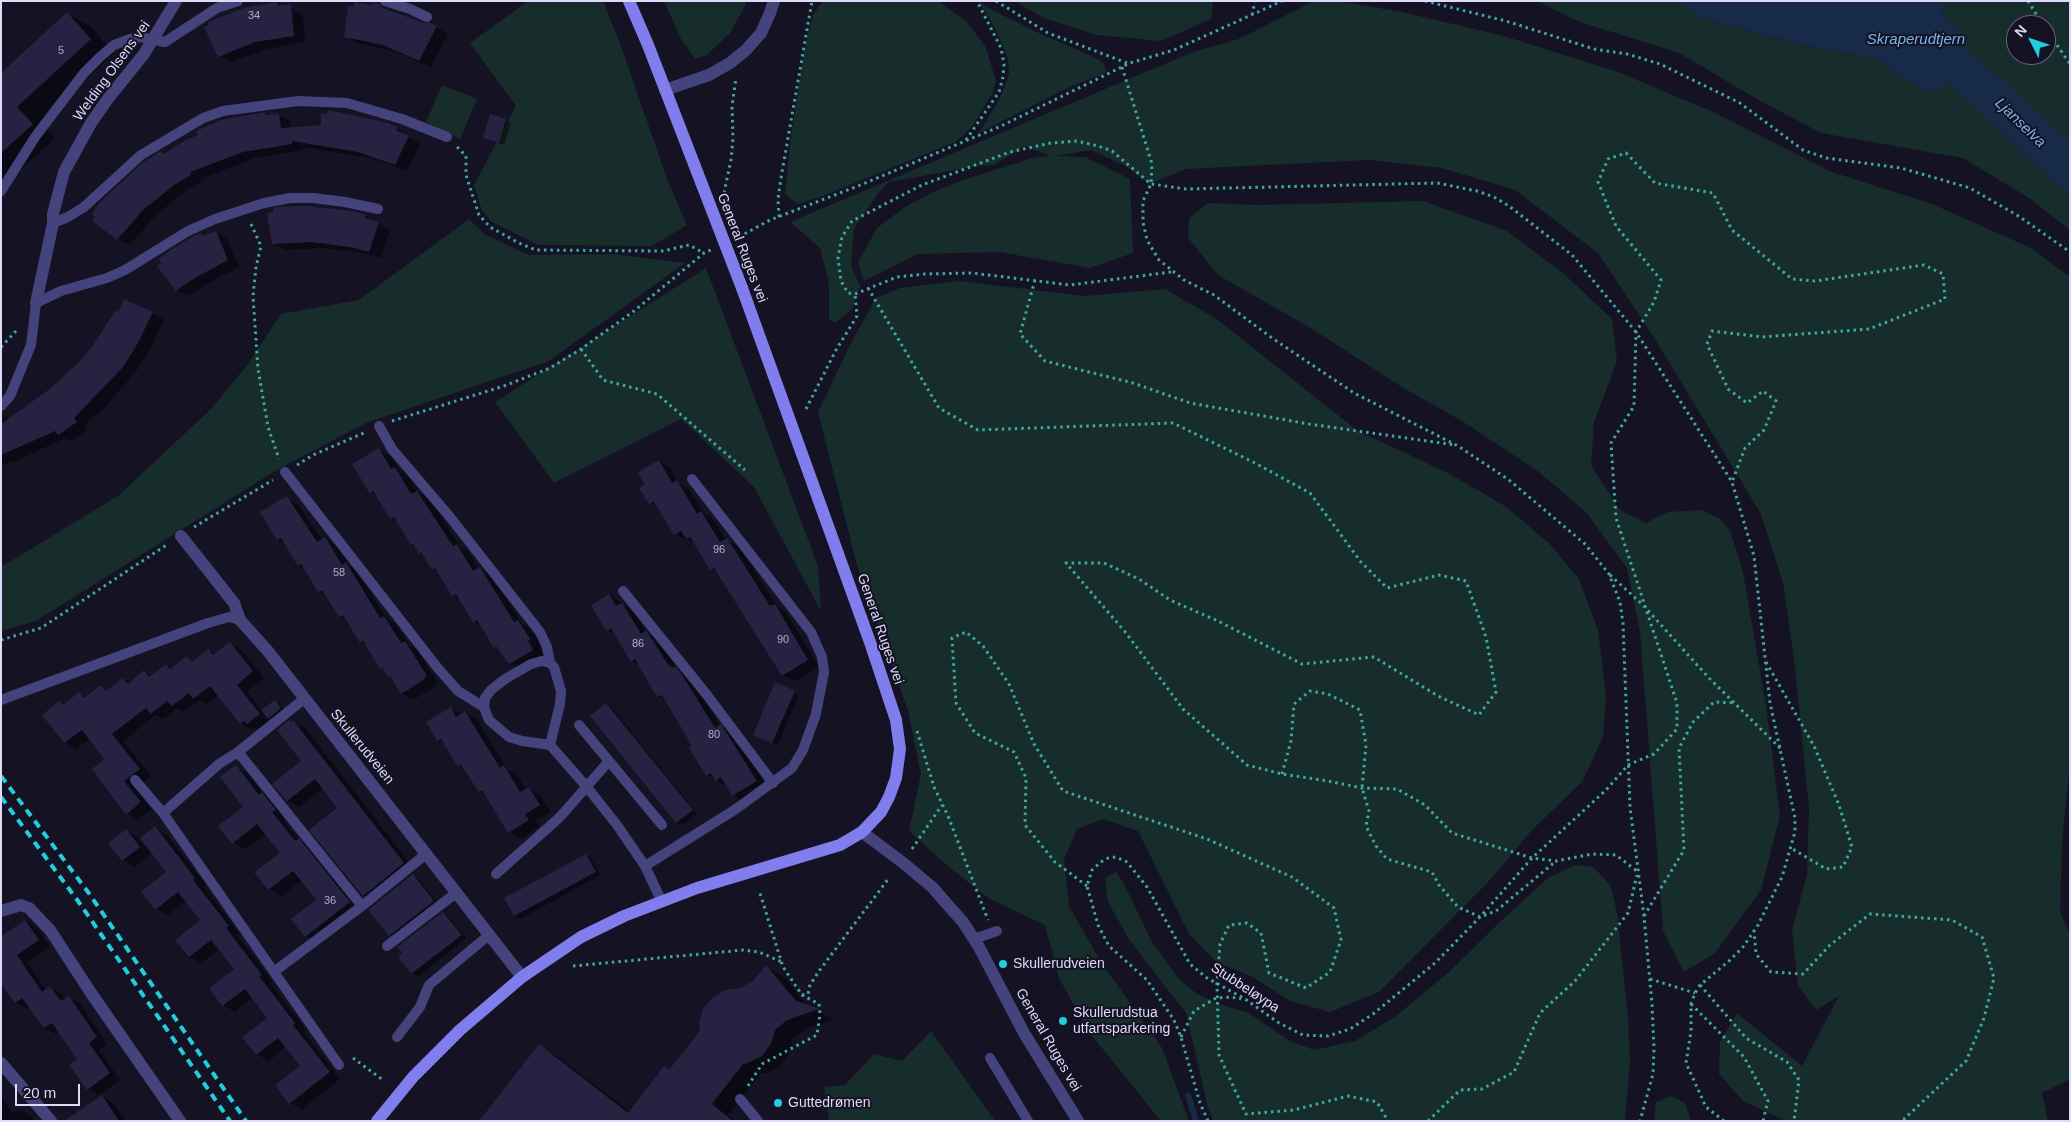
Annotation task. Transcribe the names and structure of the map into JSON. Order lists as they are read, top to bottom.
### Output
{
  "streets": {
    "main road": ["General Ruges vei"],
    "street": ["Welding Olsens vei", "Skullerudveien"],
    "path": ["Stubbeløypa"]
  },
  "water": ["Skraperudtjern", "Ljanselva"],
  "places": ["Skullerudveien", "Skullerudstua utfartsparkering", "Guttedrømen"],
  "house_numbers": [
    "34",
    "5",
    "96",
    "58",
    "90",
    "86",
    "80",
    "36"
  ],
  "scale_bar": "20 m",
  "north": "top left"
}
